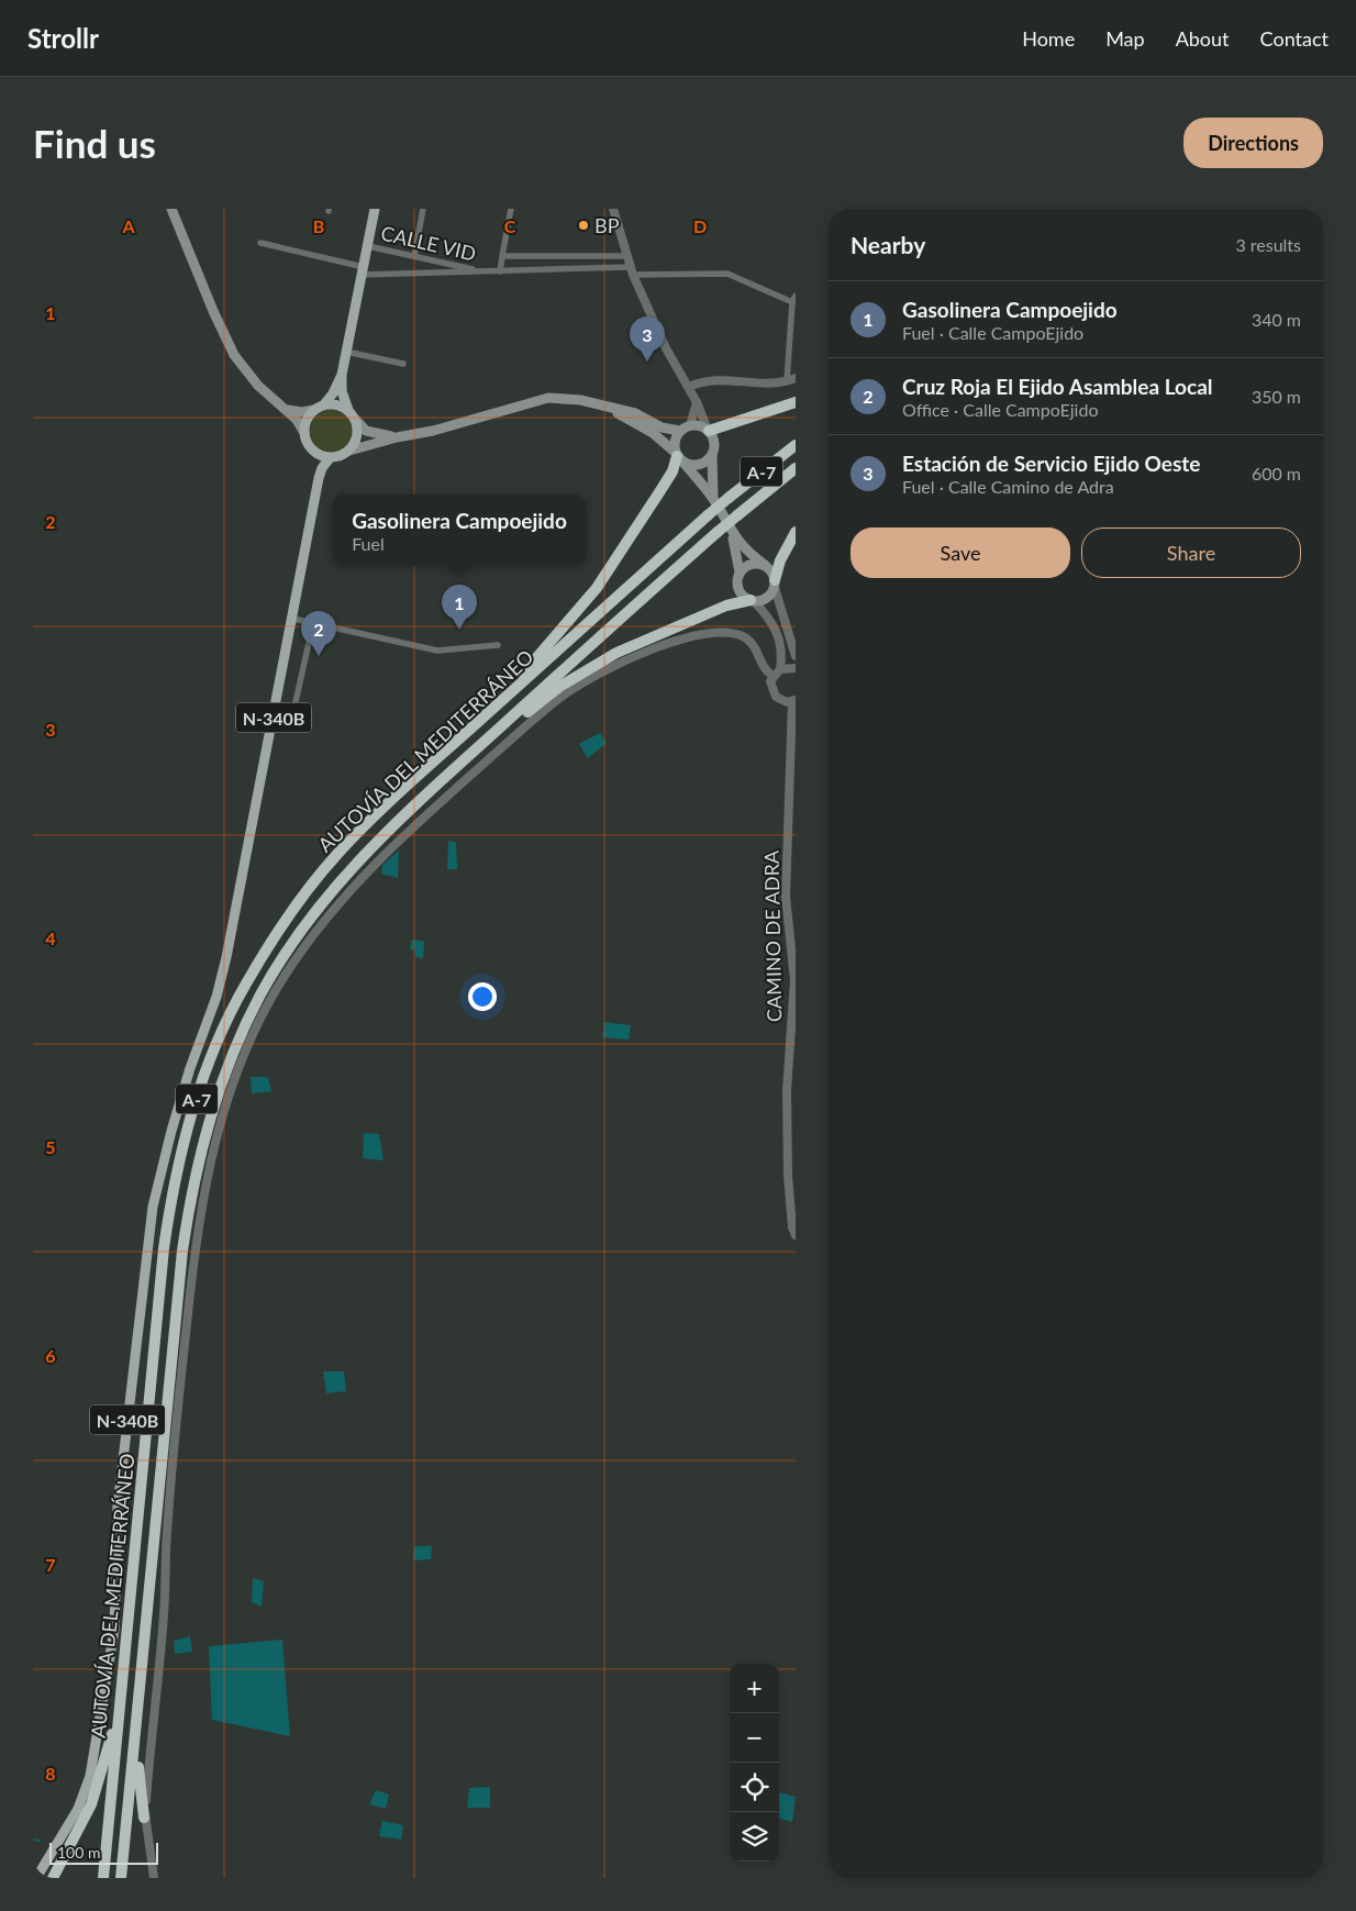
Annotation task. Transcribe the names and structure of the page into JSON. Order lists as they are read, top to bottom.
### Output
{
  "streets": {
    "highway": ["A-7", "AUTOVÍA DEL MEDITERRÁNEO"],
    "main road": ["N-340B"],
    "street": ["CALLE VID", "CAMINO DE ADRA"]
  },
  "places": ["BP"],
  "scale_bar": "100 m",
  "page": {
    "header": "Strollr",
    "nav": [
      "Home",
      "Map",
      "About",
      "Contact"
    ],
    "buttons": [
      "Directions",
      ["Save", "Share"]
    ],
    "title": "Find us",
    "heading": ["Nearby", "3 results"],
    "list": [
      {
        "mark": "1",
        "name": "Gasolinera Campoejido",
        "note": "Fuel · Calle CampoEjido",
        "value": "340 m"
      },
      {
        "mark": "2",
        "name": "Cruz Roja El Ejido Asamblea Local",
        "note": "Office · Calle CampoEjido",
        "value": "350 m"
      },
      {
        "mark": "3",
        "name": "Estación de Servicio Ejido Oeste",
        "note": "Fuel · Calle Camino de Adra",
        "value": "600 m"
      }
    ],
    "pins": ["3", "1", "2"],
    "popup": ["Gasolinera Campoejido", "Fuel"],
    "map_buttons": ["+", "−"],
    "scale": "100 m"
  },
  "grid": {
    "columns": [
      "A",
      "B",
      "C",
      "D"
    ],
    "rows": [
      "1",
      "2",
      "3",
      "4",
      "5",
      "6",
      "7",
      "8"
    ]
  }
}
